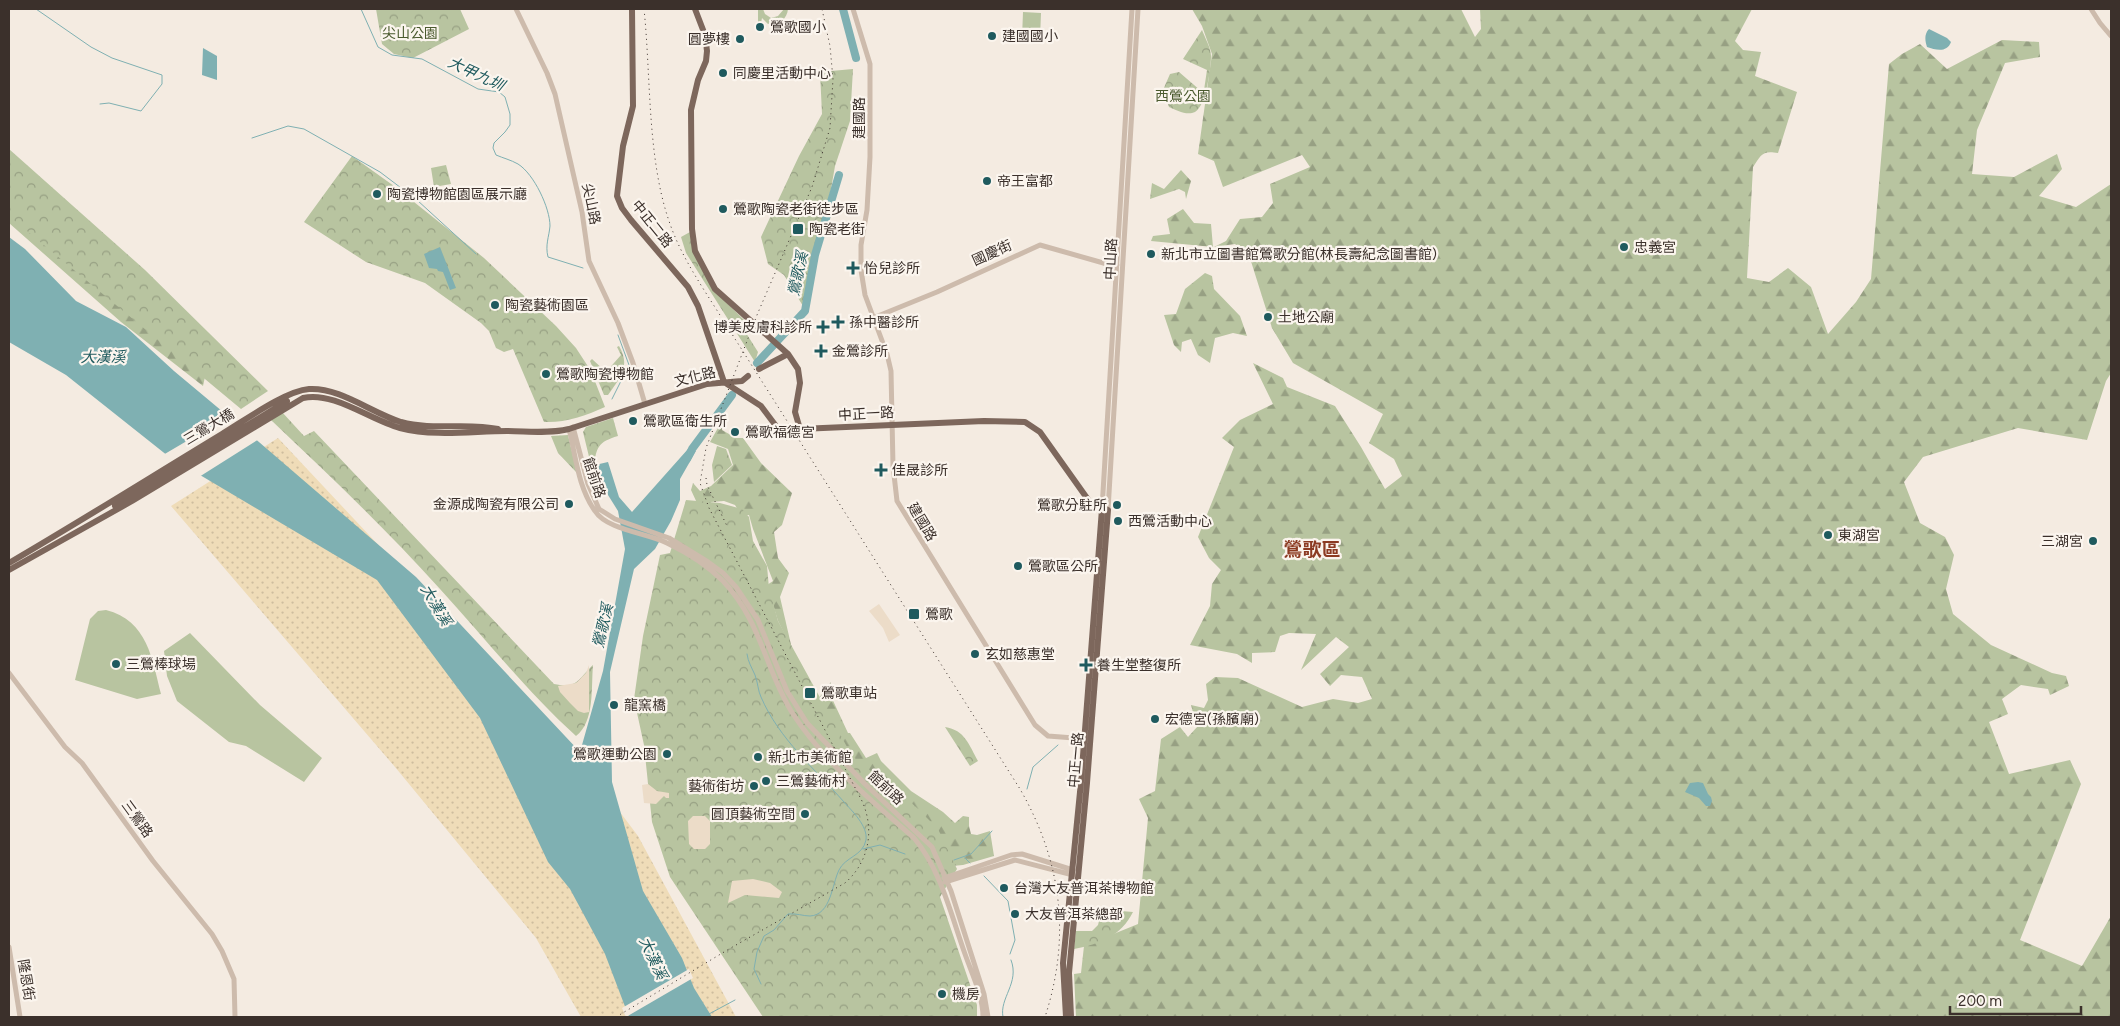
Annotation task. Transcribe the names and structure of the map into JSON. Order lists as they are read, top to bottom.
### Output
{
  "streets": {
    "main road": [
      "中正二路",
      "文化路",
      "中正一路",
      "三鶯大橋"
    ],
    "street": [
      "建國路",
      "尖山路",
      "國慶街",
      "中山路",
      "館前路",
      "三鶯路",
      "隆恩街"
    ]
  },
  "crossings": [
    ["建國路", "國慶街"],
    ["建國路", "中正一路"],
    ["尖山路", "文化路"],
    ["中正二路", "文化路"],
    ["國慶街", "中山路"],
    ["中山路", "中正一路"],
    ["文化路", "三鶯大橋"],
    ["文化路", "館前路"]
  ],
  "districts": ["鶯歌區"],
  "water": ["大甲九圳", "鶯歌溪", "大漢溪"],
  "parks": ["尖山公園", "西鶯公園"],
  "places": {
    "other": [
      "鶯歌國小",
      "建國國小",
      "圓夢樓",
      "同慶里活動中心",
      "帝王富都",
      "陶瓷博物館園區展示廳",
      "鶯歌陶瓷老街徒步區",
      "忠義宮",
      "新北市立圖書館鶯歌分館(林長壽紀念圖書館)",
      "陶瓷藝術園區",
      "土地公廟",
      "鶯歌陶瓷博物館",
      "鶯歌區衛生所",
      "鶯歌福德宮",
      "金源成陶瓷有限公司",
      "鶯歌分駐所",
      "西鶯活動中心",
      "東湖宮",
      "三湖宮",
      "鶯歌區公所",
      "玄如慈惠堂",
      "三鶯棒球場",
      "龍窯橋",
      "宏德宮(孫臏廟)",
      "鶯歌運動公園",
      "新北市美術館",
      "三鶯藝術村",
      "藝術街坊",
      "圓頂藝術空間",
      "台灣大友普洱茶博物館",
      "大友普洱茶總部",
      "機房"
    ],
    "transit": ["陶瓷老街", "鶯歌", "鶯歌車站"],
    "health": [
      "怡兒診所",
      "孫中醫診所",
      "博美皮膚科診所",
      "金鶯診所",
      "佳晟診所",
      "養生堂整復所"
    ]
  },
  "scale_bar": "200 m"
}
